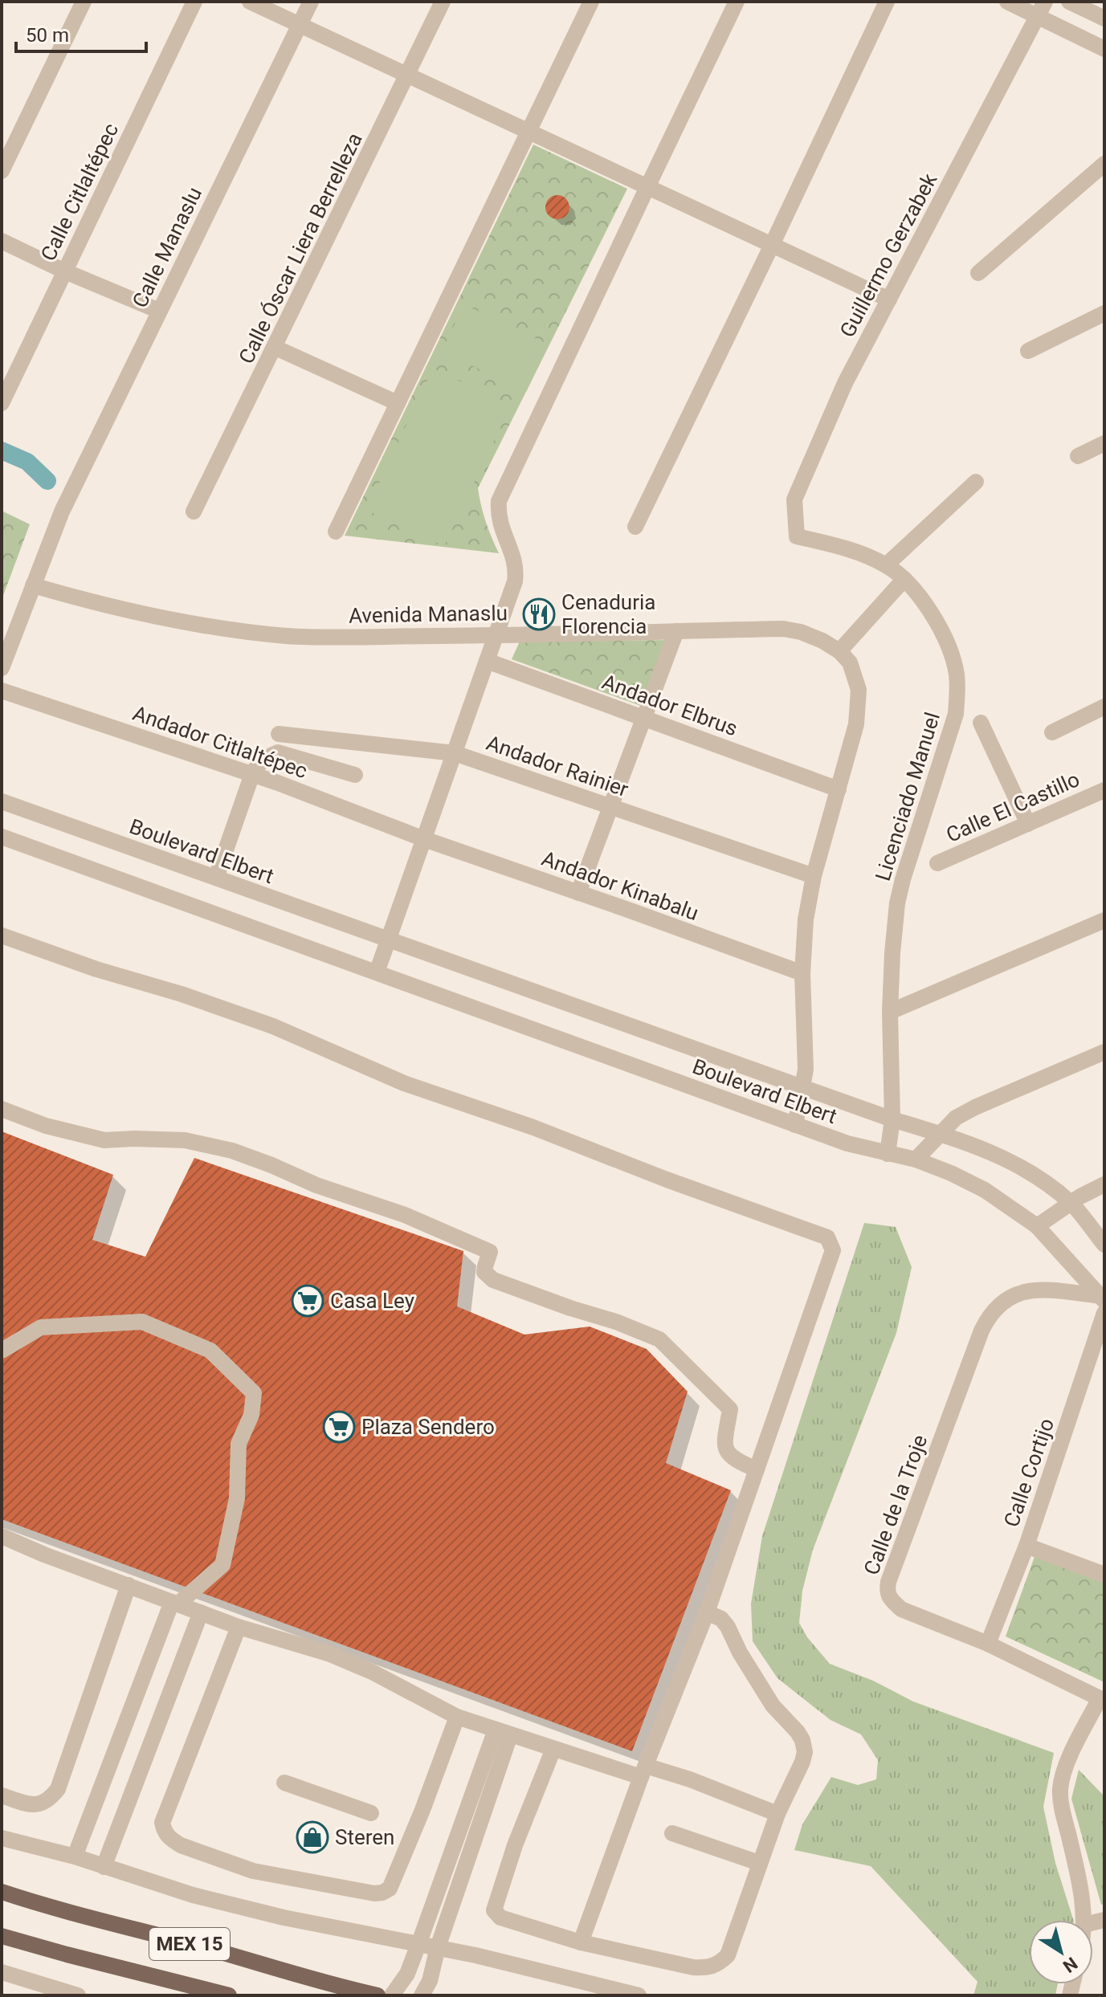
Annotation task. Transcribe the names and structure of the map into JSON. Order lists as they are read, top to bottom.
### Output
{
  "streets": {
    "main road": ["MEX 15"],
    "street": [
      "Calle Citlaltépec",
      "Calle Manaslu",
      "Calle Óscar Liera Berrelleza",
      "Guillermo Gerzabek",
      "Avenida Manaslu",
      "Andador Elbrus",
      "Andador Citlaltépec",
      "Andador Rainier",
      "Licenciado Manuel",
      "Calle El Castillo",
      "Boulevard Elbert",
      "Andador Kinabalu",
      "Calle Cortijo",
      "Calle de la Troje"
    ]
  },
  "crossings": [
    ["Calle Manaslu", "Avenida Manaslu"],
    ["Guillermo Gerzabek", "Licenciado Manuel"],
    ["Andador Citlaltépec", "Andador Kinabalu"],
    ["Licenciado Manuel", "Boulevard Elbert"],
    ["Boulevard Elbert", "Calle de la Troje"],
    ["Calle Cortijo", "Calle de la Troje"]
  ],
  "places": {
    "restaurant": ["Cenaduria Florencia"],
    "supermarket": ["Casa Ley", "Plaza Sendero"],
    "shop": ["Steren"]
  },
  "scale_bar": "50 m",
  "north": "bottom right"
}
